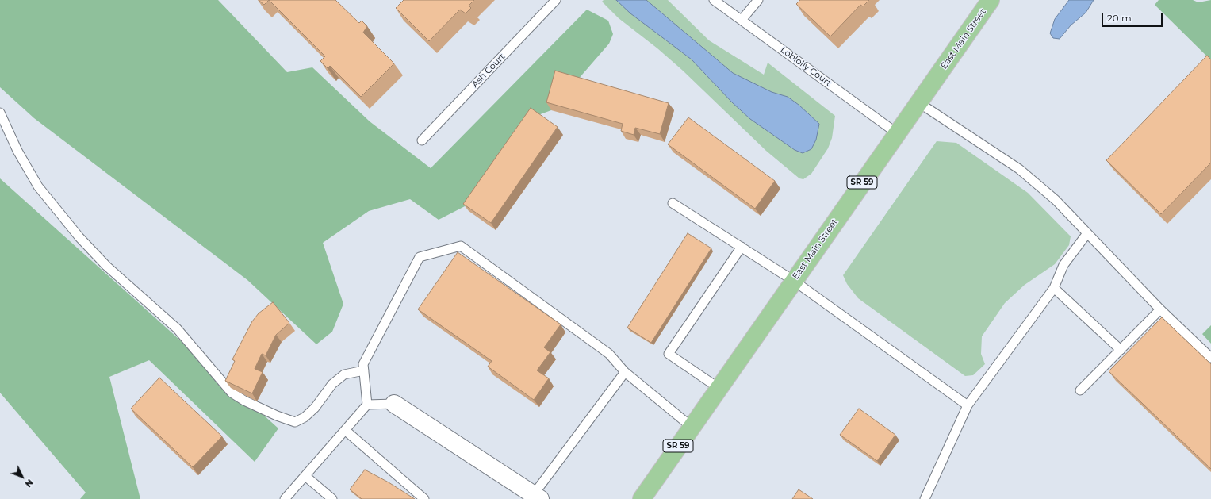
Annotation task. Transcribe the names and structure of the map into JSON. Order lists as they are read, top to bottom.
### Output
{
  "streets": {
    "main road": ["East Main Street", "SR 59"],
    "lane": ["Loblolly Court", "Ash Court"]
  },
  "crossings": [
    ["East Main Street", "Loblolly Court"]
  ],
  "scale_bar": "20 m",
  "north": "bottom right"
}
